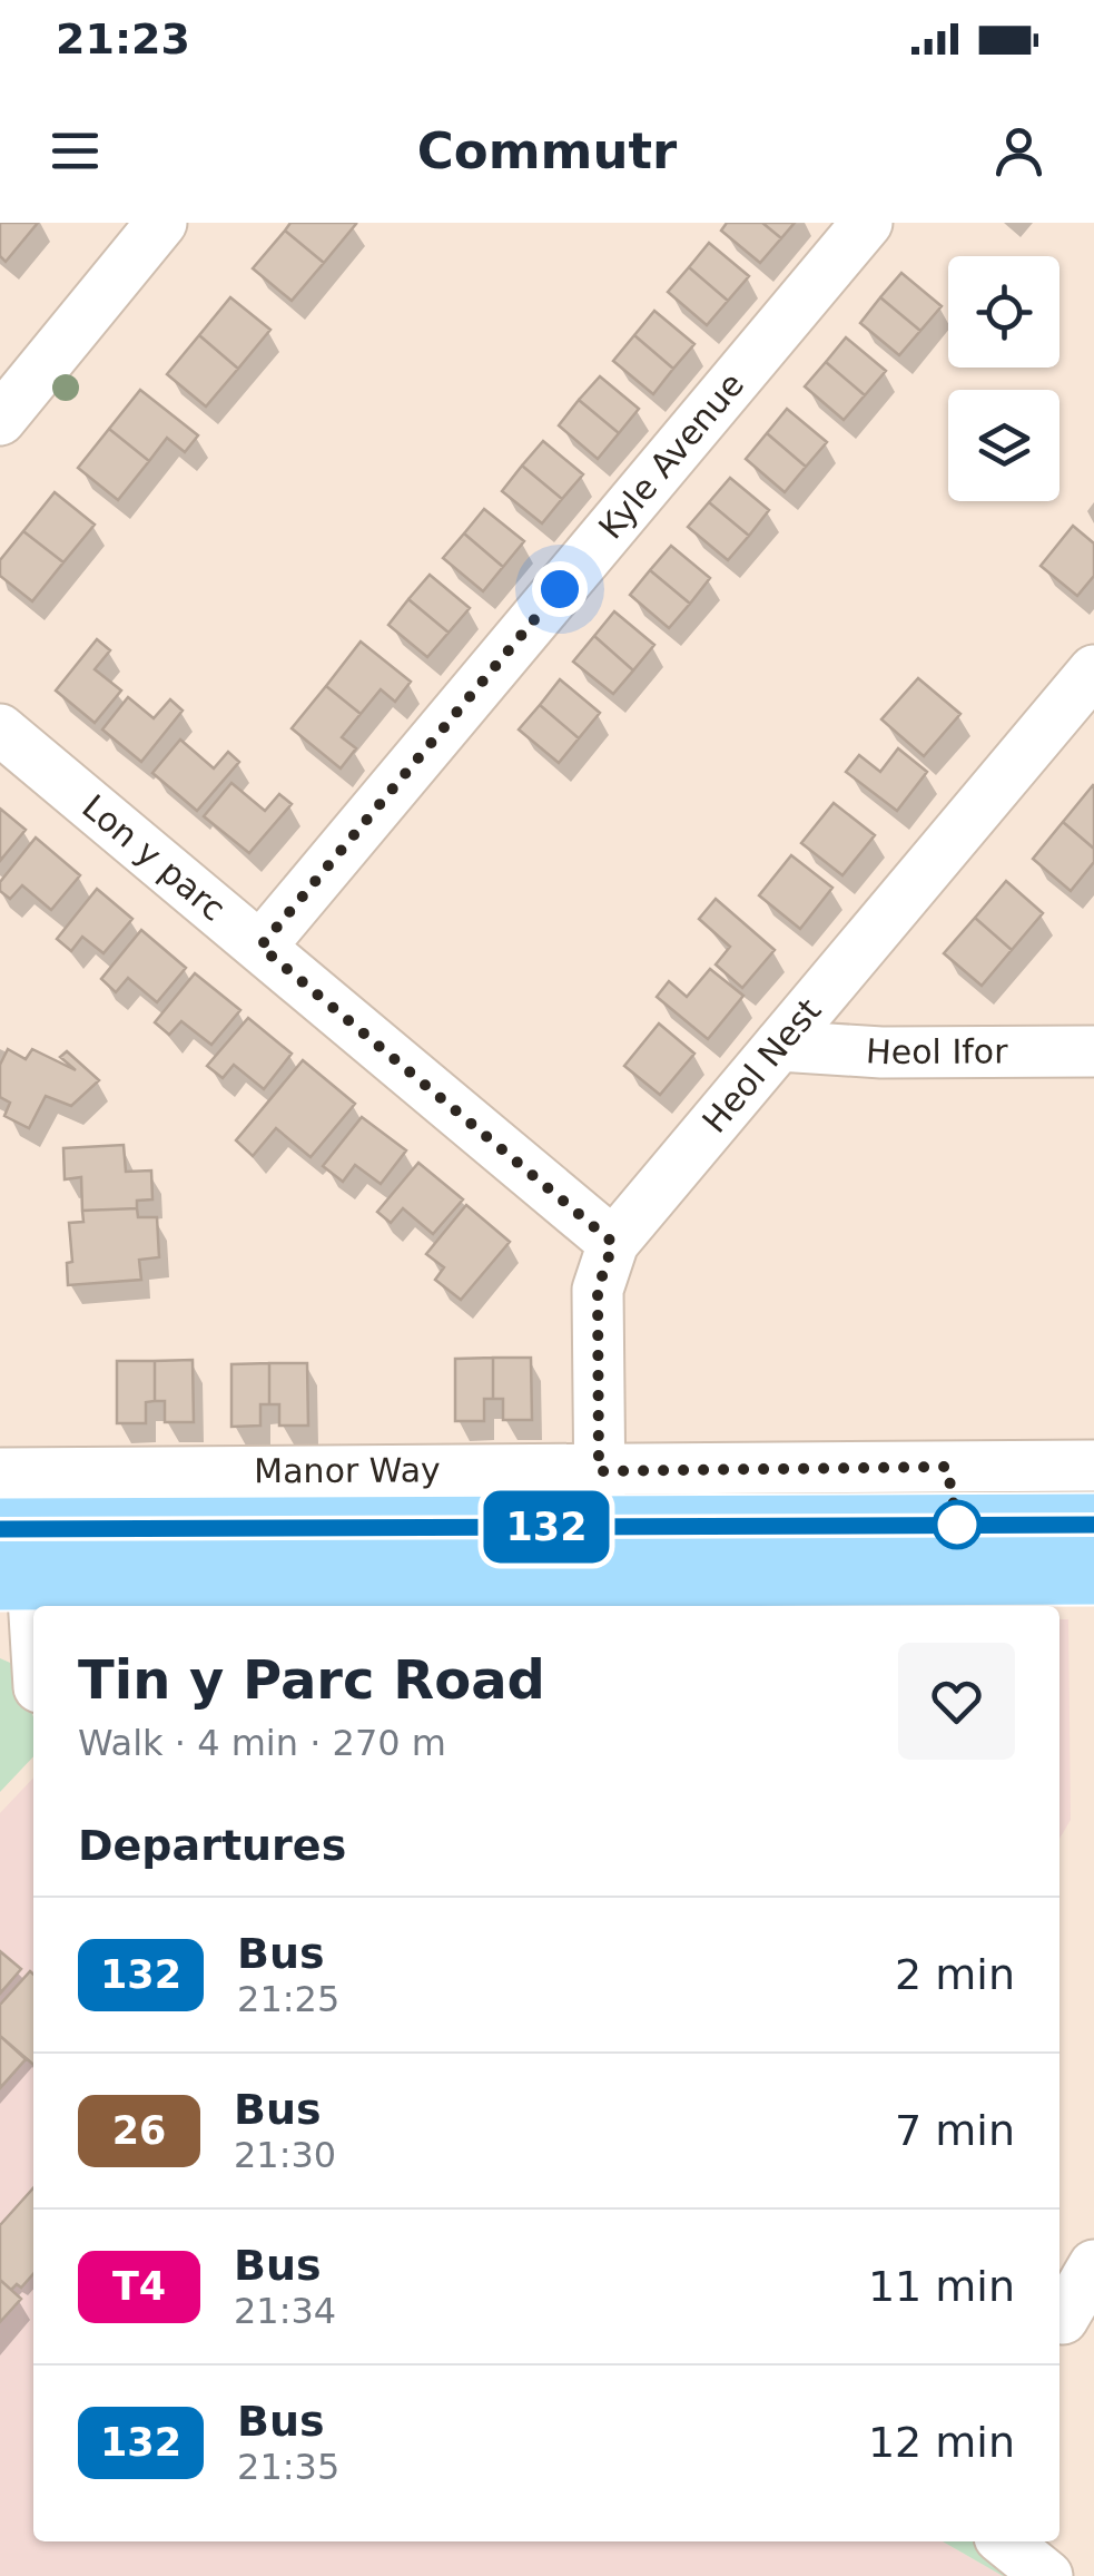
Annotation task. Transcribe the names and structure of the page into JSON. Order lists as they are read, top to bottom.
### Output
{
  "streets": {
    "highway": ["Manor Way"],
    "street": [
      "Kyle Avenue",
      "Lon y parc",
      "Heol Ifor",
      "Heol Nest"
    ]
  },
  "crossings": [
    ["Kyle Avenue", "Lon y parc"],
    ["Lon y parc", "Heol Nest"],
    ["Heol Ifor", "Heol Nest"],
    ["Heol Nest", "Manor Way"]
  ],
  "lines": ["bus line 132"],
  "page": {
    "status": "21:23",
    "header": "Commutr",
    "on_map": "132",
    "heading": [
      ["Tin y Parc Road", "Walk · 4 min · 270 m"],
      "Departures"
    ],
    "list": [
      {
        "mark": "132",
        "name": "Bus",
        "note": "21:25",
        "value": "2 min"
      },
      {
        "mark": "26",
        "name": "Bus",
        "note": "21:30",
        "value": "7 min"
      },
      {
        "mark": "T4",
        "name": "Bus",
        "note": "21:34",
        "value": "11 min"
      },
      {
        "mark": "132",
        "name": "Bus",
        "note": "21:35",
        "value": "12 min"
      }
    ]
  }
}
